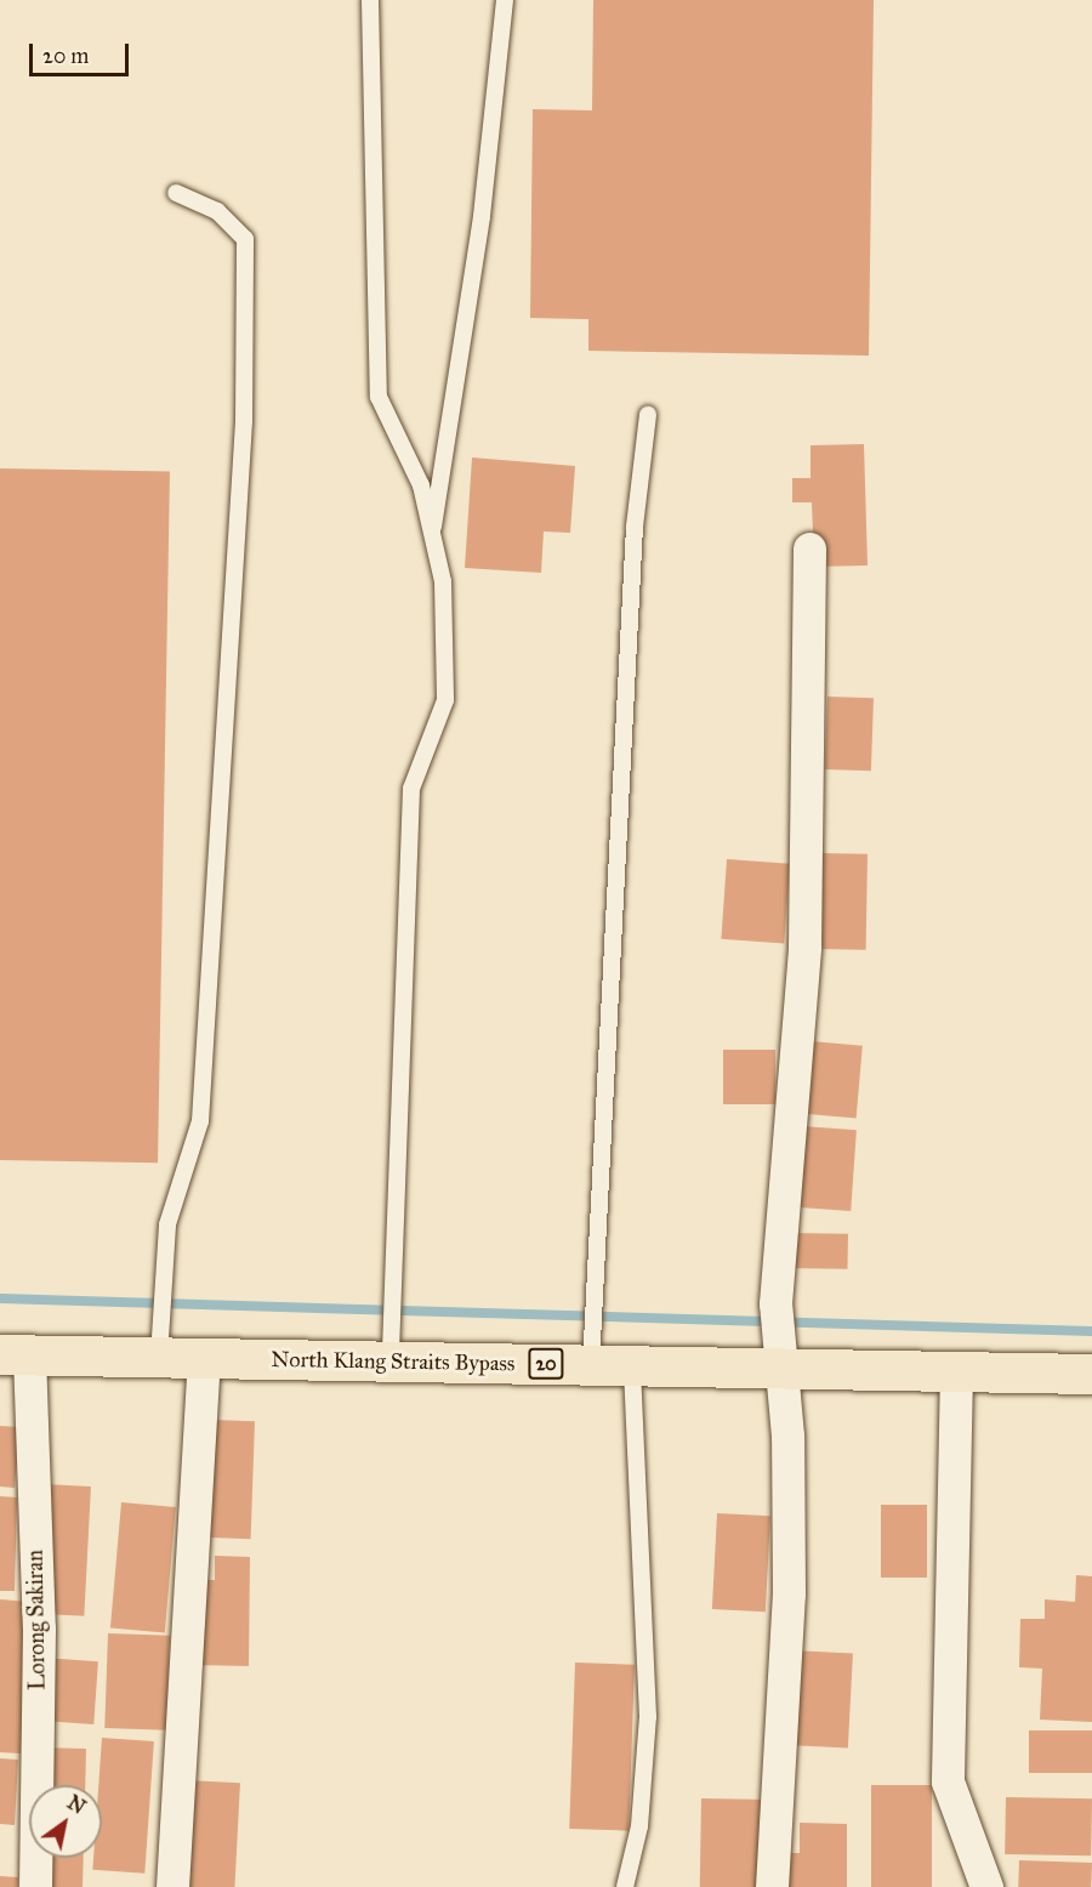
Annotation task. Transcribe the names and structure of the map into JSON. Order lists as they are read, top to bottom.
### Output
{
  "streets": {
    "highway": ["North Klang Straits Bypass", "20"],
    "street": ["Lorong Sakiran"]
  },
  "crossings": [
    ["North Klang Straits Bypass", "Lorong Sakiran"]
  ],
  "scale_bar": "20 m",
  "north": "top right"
}
